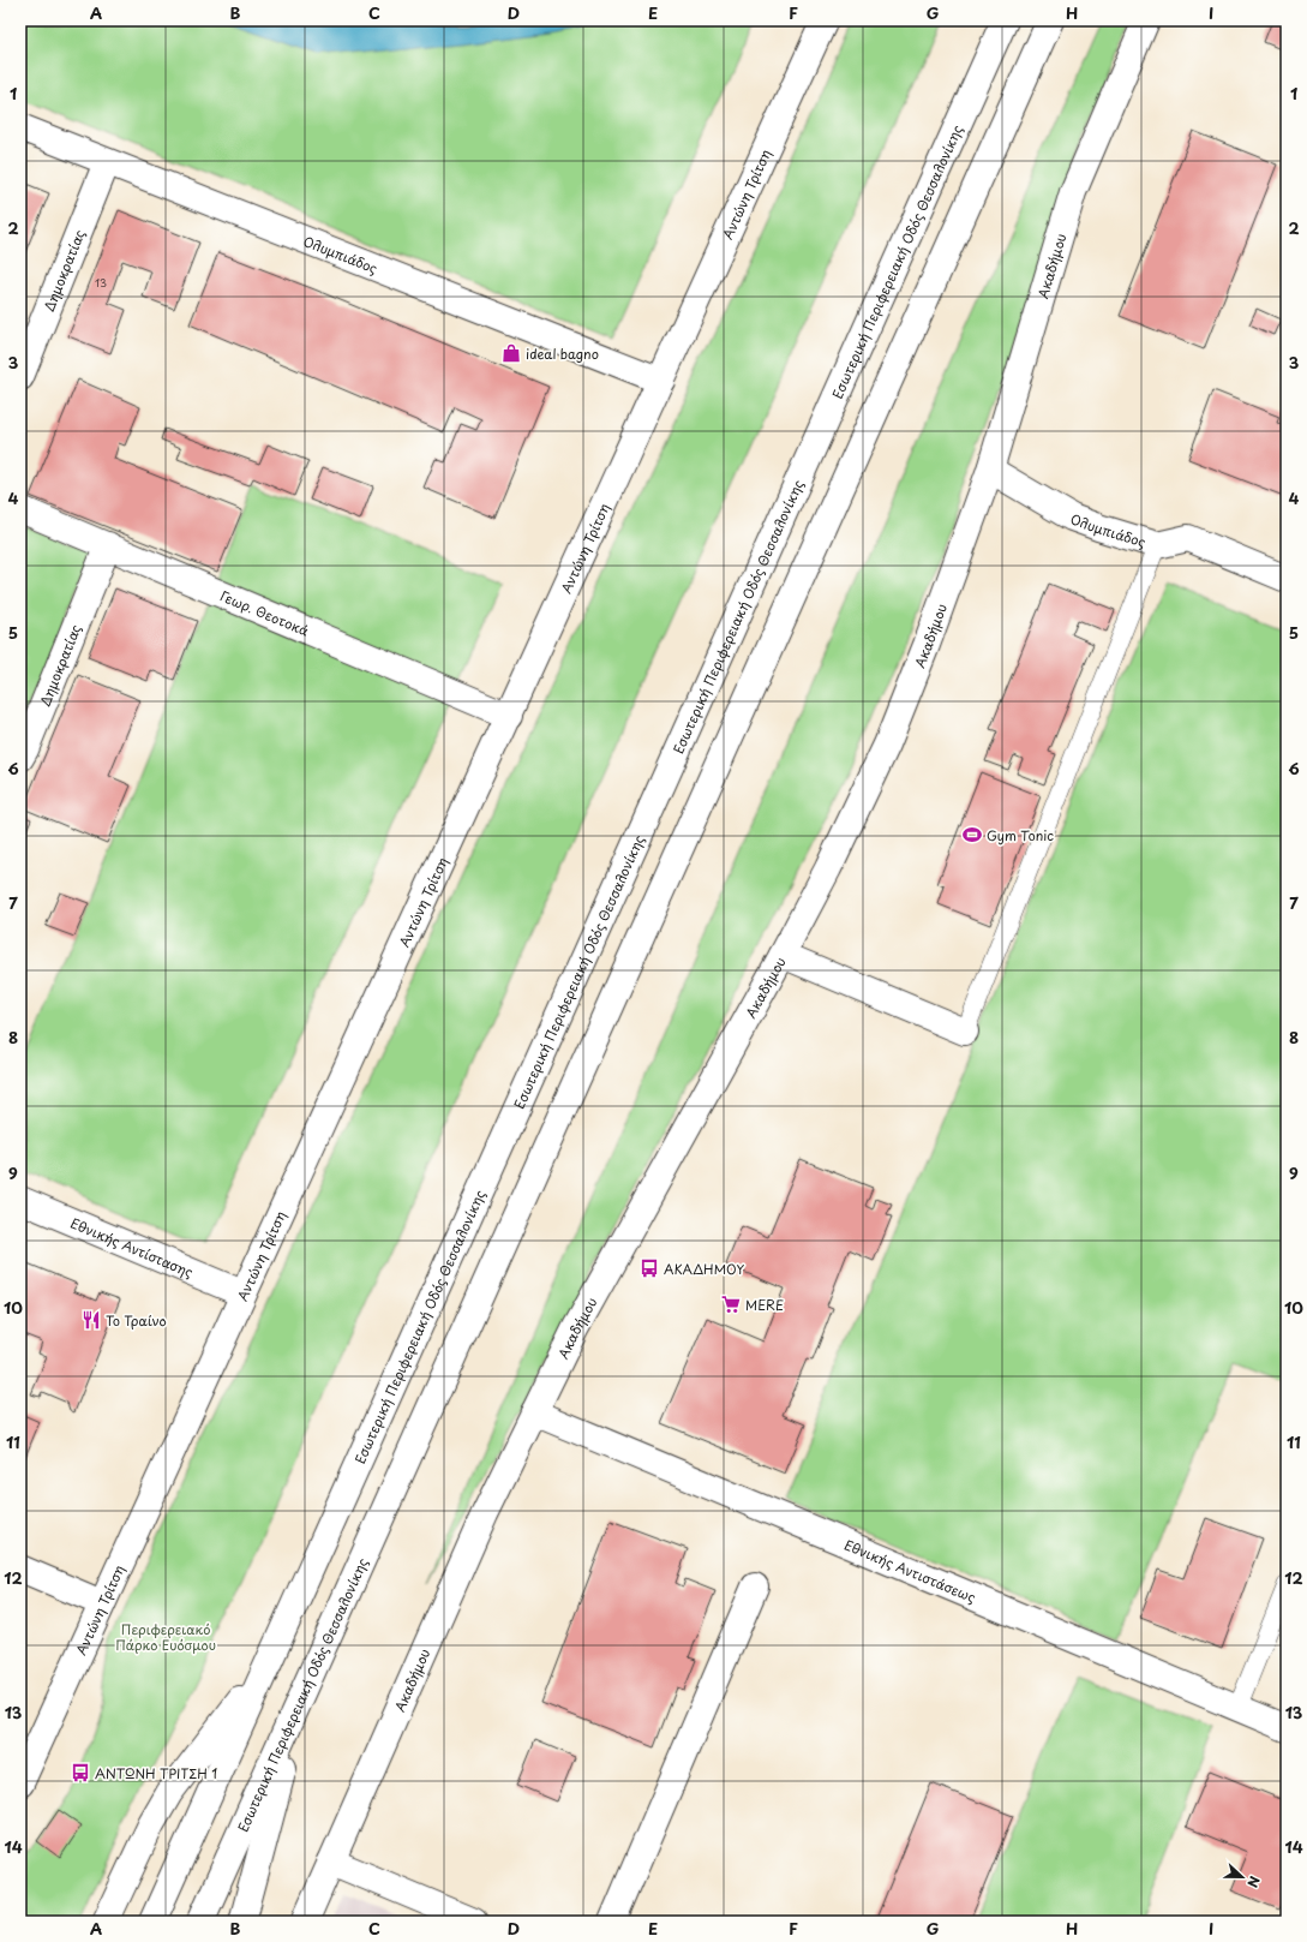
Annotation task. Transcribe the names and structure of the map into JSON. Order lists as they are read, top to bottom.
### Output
{
  "streets": {
    "main road": [
      "Αντώνη Τρίτση",
      "Ολυμπιάδος",
      "Εσωτερική Περιφερειακή Οδός Θεσσαλονίκης",
      "Ακαδήμου",
      "Δημοκρατίας",
      "Γεωρ. Θεοτοκά",
      "Εθνικής Αντίστασης",
      "Εθνικής Αντιστάσεως"
    ]
  },
  "crossings": [
    ["Αντώνη Τρίτση", "Ολυμπιάδος"],
    ["Αντώνη Τρίτση", "Γεωρ. Θεοτοκά"],
    ["Αντώνη Τρίτση", "Εθνικής Αντίστασης"],
    ["Ολυμπιάδος", "Ακαδήμου"],
    ["Ολυμπιάδος", "Δημοκρατίας"],
    ["Ακαδήμου", "Εθνικής Αντιστάσεως"],
    ["Δημοκρατίας", "Γεωρ. Θεοτοκά"]
  ],
  "parks": ["Περιφερειακό Πάρκο Ευόσμου"],
  "places": {
    "shop": ["ideal bagno"],
    "sports": ["Gym Tonic"],
    "bus stop": ["ΑΚΑΔΗΜΟΥ", "ΑΝΤΩΝΗ ΤΡΙΤΣΗ 1"],
    "supermarket": ["MERE"],
    "restaurant": ["Το Τραίνο"]
  },
  "house_numbers": ["13"],
  "north": "right",
  "grid": {
    "columns": [
      "A",
      "B",
      "C",
      "D",
      "E",
      "F",
      "G",
      "H",
      "I"
    ],
    "rows": [
      "1",
      "2",
      "3",
      "4",
      "5",
      "6",
      "7",
      "8",
      "9",
      "10",
      "11",
      "12",
      "13",
      "14"
    ]
  }
}
